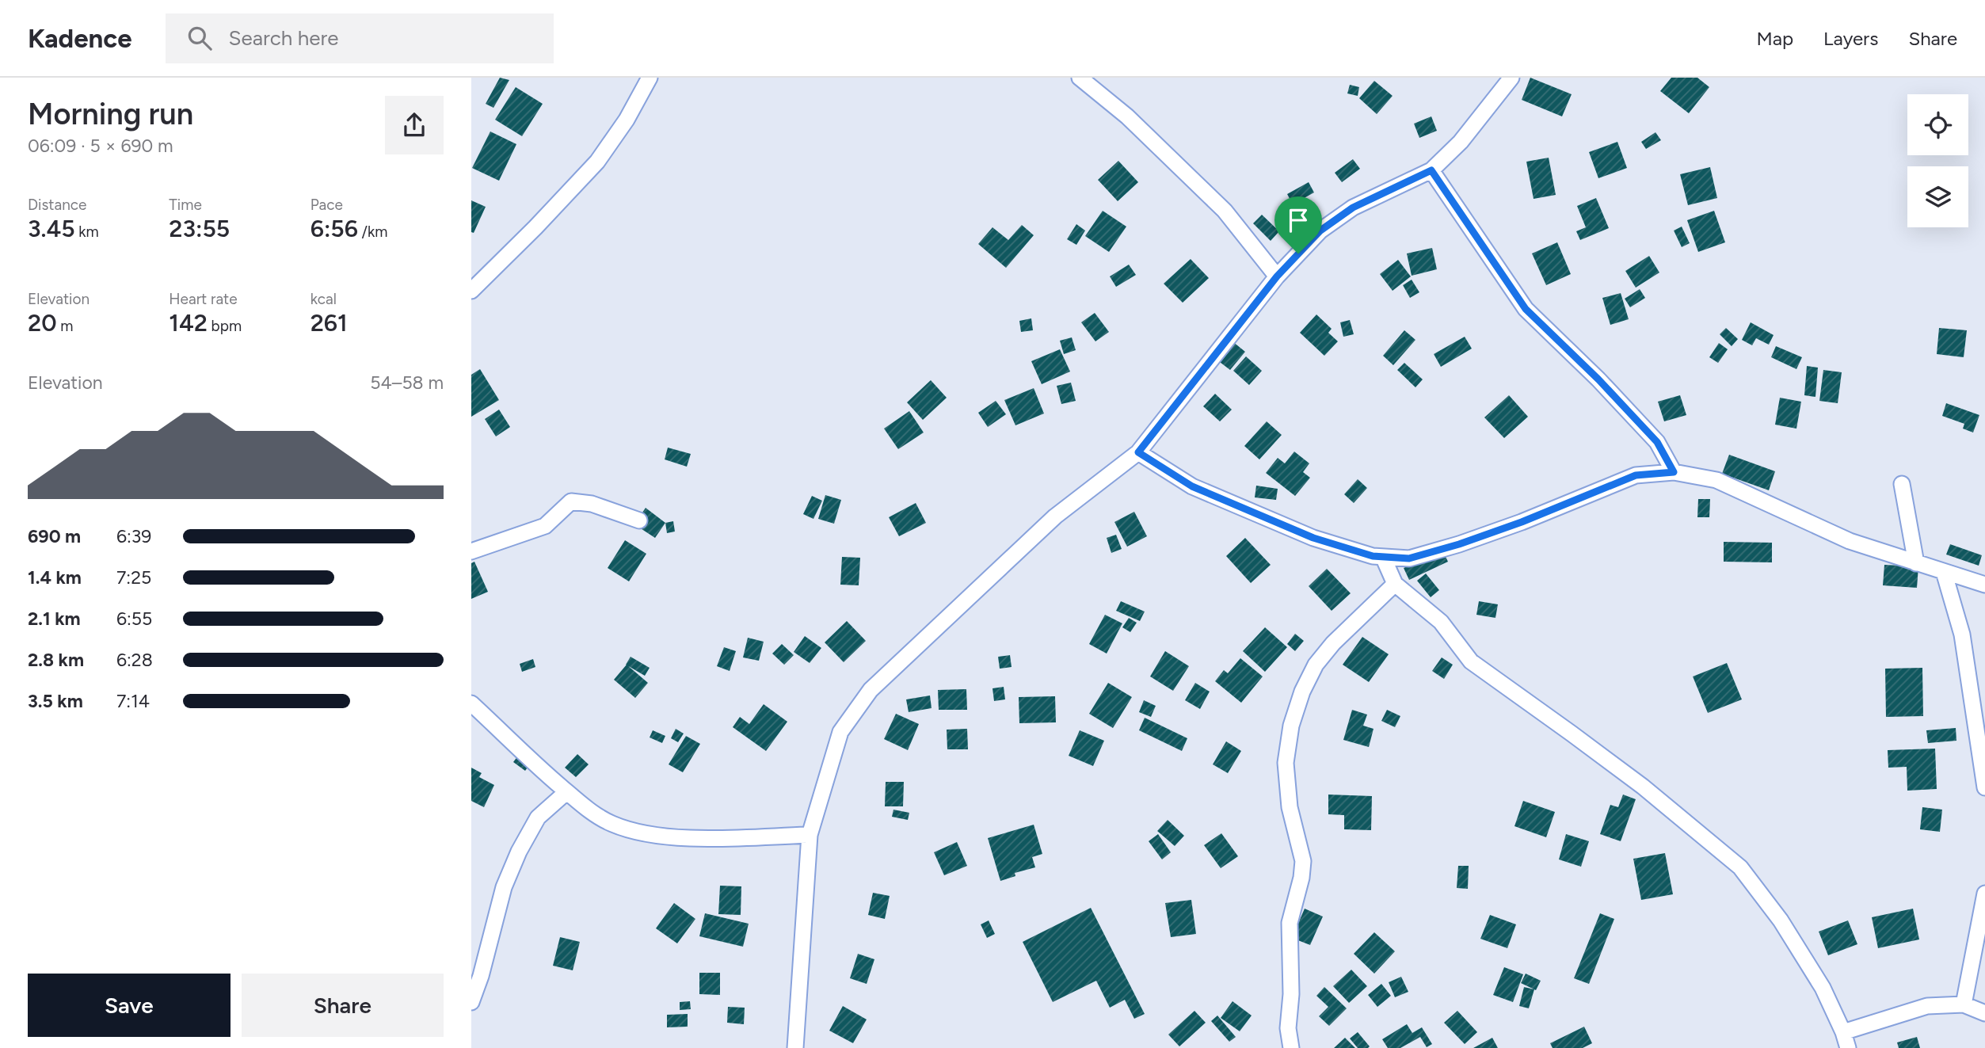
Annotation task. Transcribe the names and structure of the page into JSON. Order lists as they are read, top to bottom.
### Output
{
  "page": {
    "header": "Kadence",
    "search": "Search here",
    "nav": ["Map", "Layers", "Share"],
    "heading": ["Morning run", "06:09 · 5 × 690 m"],
    "stats": [
      ["Distance", "3.45 km"],
      ["Time", "23:55"],
      ["Pace", "6:56 /km"],
      ["Elevation", "20 m"],
      ["Heart rate", "142 bpm"],
      ["kcal", "261"]
    ],
    "chart": ["Elevation", "54–58 m"],
    "list": [
      {
        "name": "690 m",
        "note": "6:39"
      },
      {
        "name": "1.4 km",
        "note": "7:25"
      },
      {
        "name": "2.1 km",
        "note": "6:55"
      },
      {
        "name": "2.8 km",
        "note": "6:28"
      },
      {
        "name": "3.5 km",
        "note": "7:14"
      }
    ],
    "buttons": ["Save", "Share"]
  }
}
